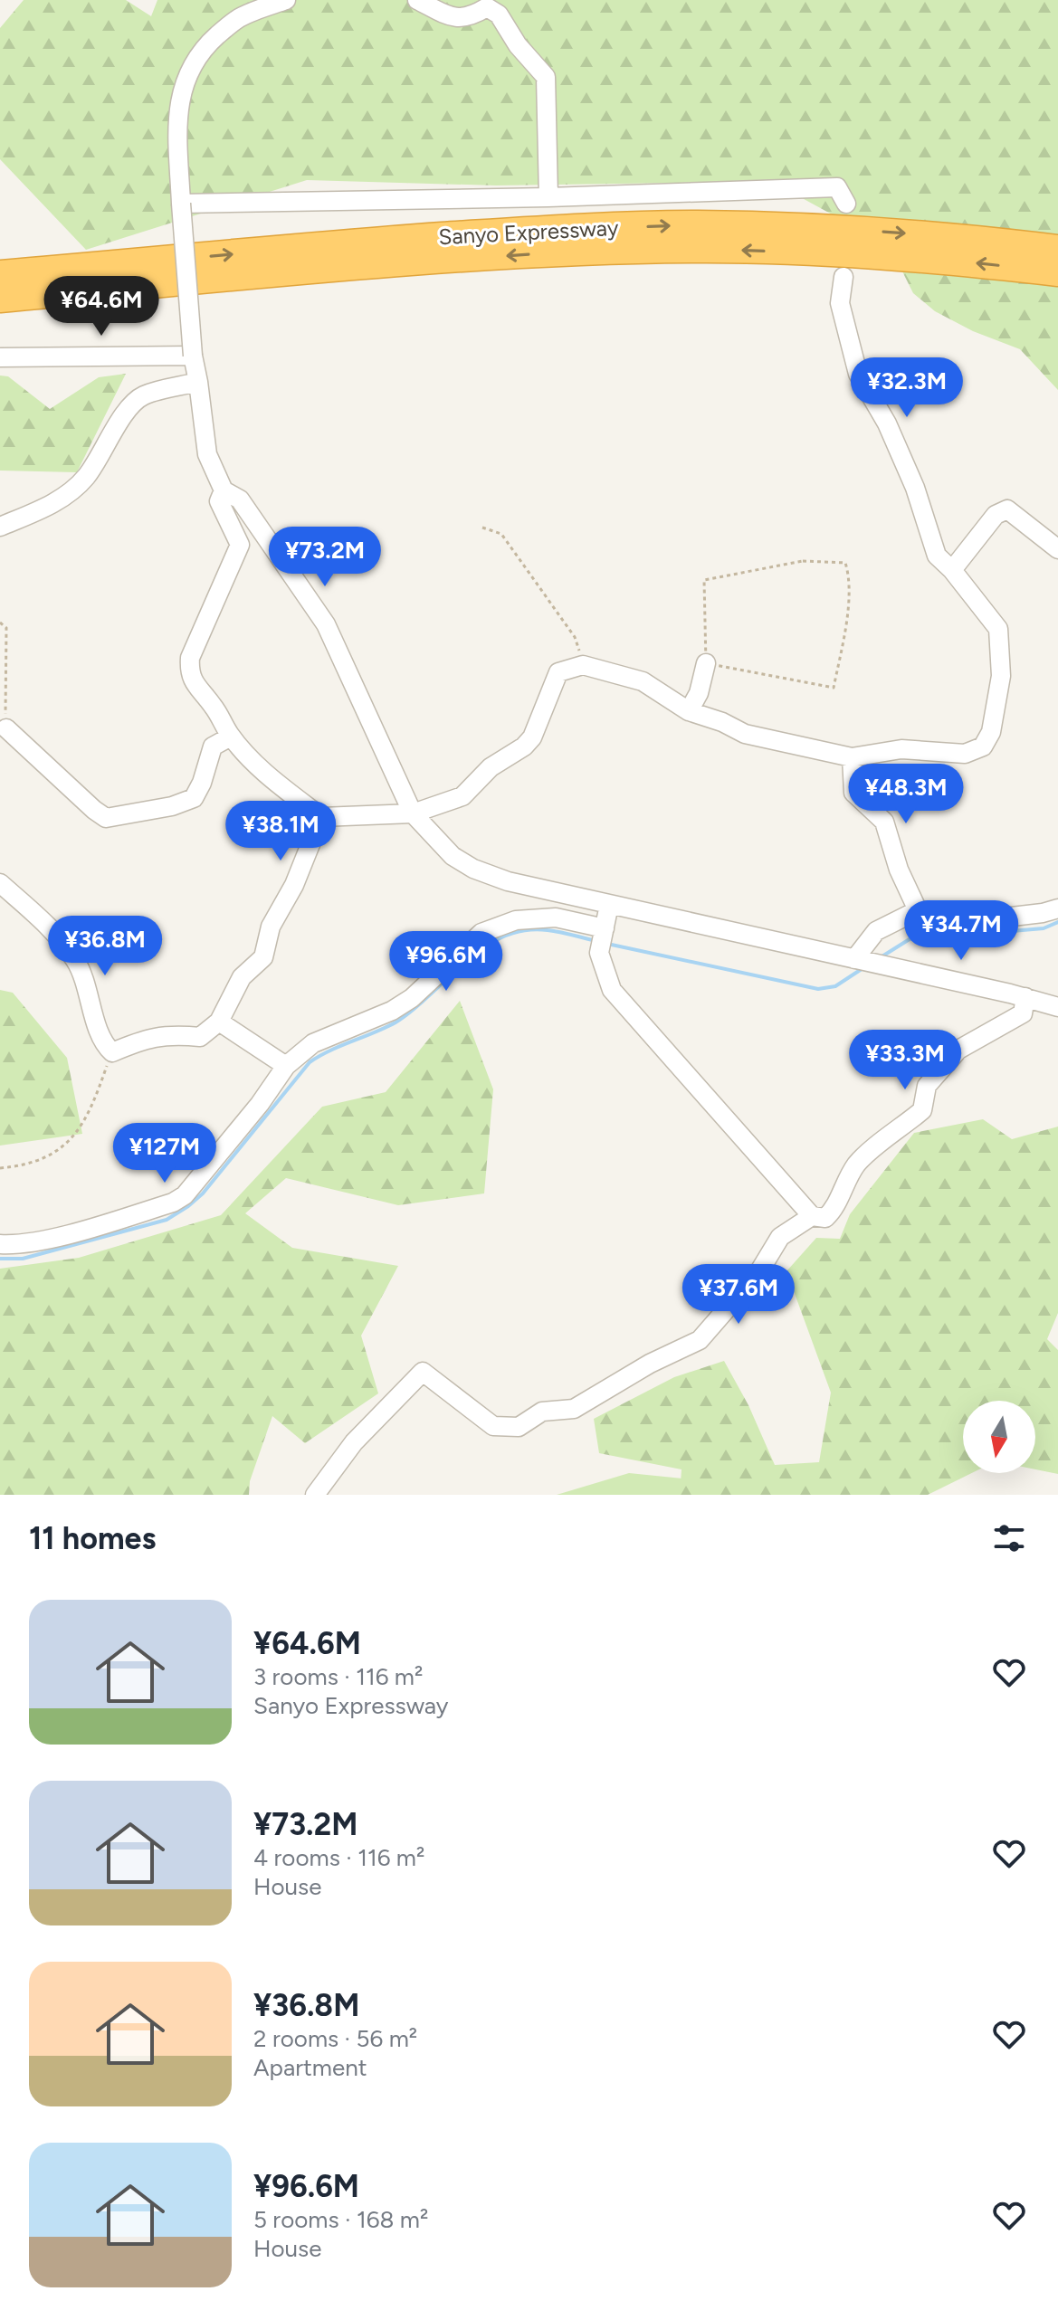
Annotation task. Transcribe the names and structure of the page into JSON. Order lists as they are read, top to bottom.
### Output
{
  "streets": {
    "highway": ["Sanyo Expressway"]
  },
  "north": "bottom",
  "page": {
    "price": [
      "¥64.6M",
      "¥32.3M",
      "¥73.2M",
      "¥48.3M",
      "¥38.1M",
      "¥34.7M",
      "¥36.8M",
      "¥96.6M",
      "¥33.3M",
      "¥127M",
      "¥37.6M"
    ],
    "heading": "11 homes",
    "list": [
      {
        "name": "¥64.6M",
        "note": "3 rooms · 116 m² · Sanyo Expressway"
      },
      {
        "name": "¥73.2M",
        "note": "4 rooms · 116 m² · House"
      },
      {
        "name": "¥36.8M",
        "note": "2 rooms · 56 m² · Apartment"
      },
      {
        "name": "¥96.6M",
        "note": "5 rooms · 168 m² · House"
      }
    ]
  }
}
